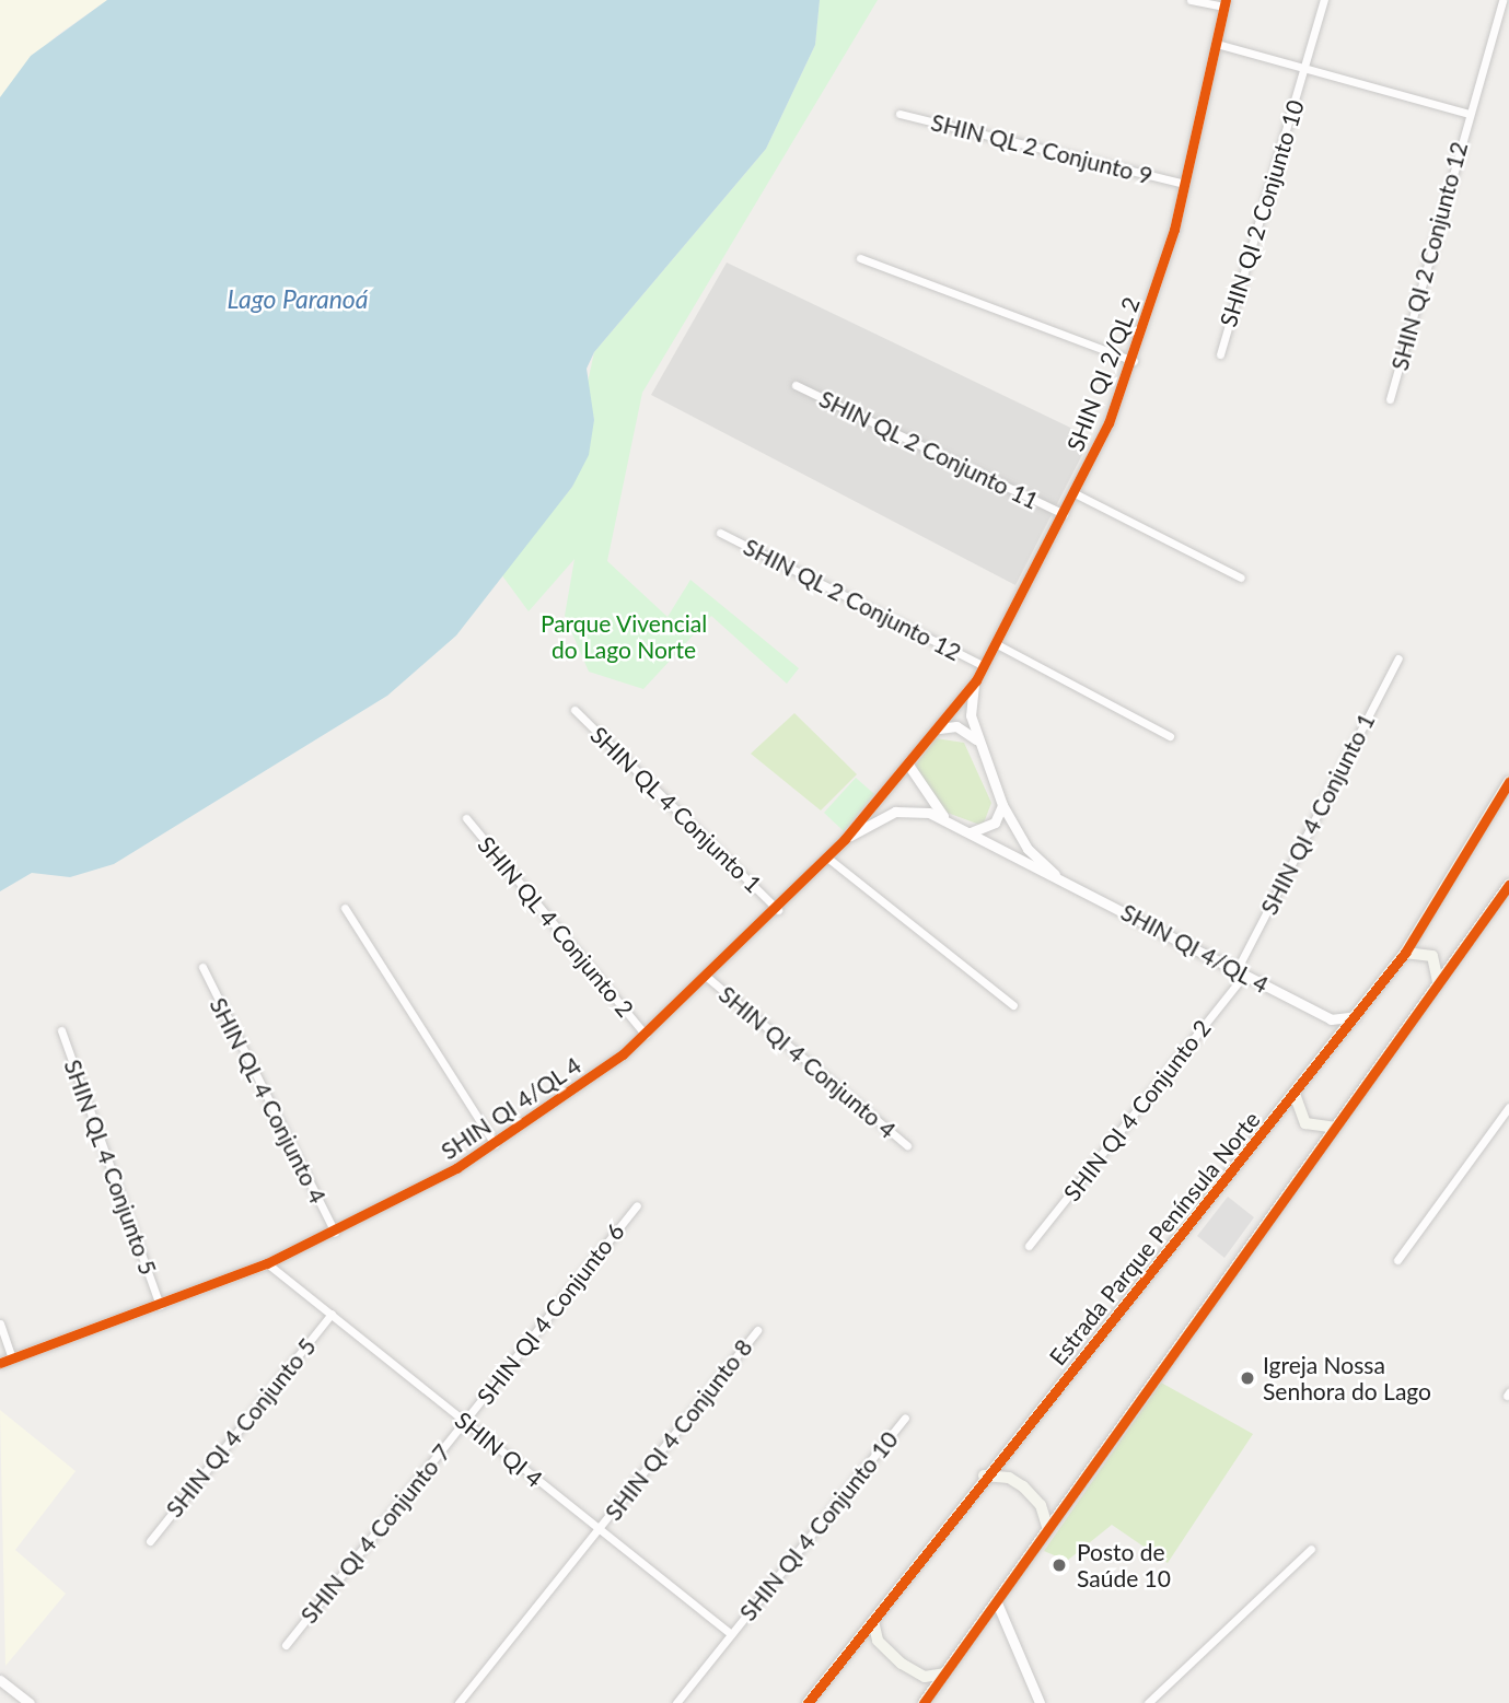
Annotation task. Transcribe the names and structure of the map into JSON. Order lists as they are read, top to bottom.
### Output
{
  "streets": {
    "main road": ["Estrada Parque Península Norte"],
    "street": [
      "SHIN QL 2 Conjunto 9",
      "SHIN QI 2 Conjunto 10",
      "SHIN QI 2 Conjunto 12",
      "SHIN QI 2/QL 2",
      "SHIN QL 2 Conjunto 11",
      "SHIN QL 2 Conjunto 12",
      "SHIN QL 4 Conjunto 1",
      "SHIN QI 4 Conjunto 1",
      "SHIN QL 4 Conjunto 2",
      "SHIN QI 4/QL 4",
      "SHIN QI 4 Conjunto 4",
      "SHIN QL 4 Conjunto 4",
      "SHIN QI 4 Conjunto 2",
      "SHIN QL 4 Conjunto 5",
      "SHIN QI 4 Conjunto 6",
      "SHIN QI 4 Conjunto 5",
      "SHIN QI 4 Conjunto 8",
      "SHIN QI 4",
      "SHIN QI 4 Conjunto 10",
      "SHIN QI 4 Conjunto 7"
    ]
  },
  "crossings": [
    ["SHIN QL 2 Conjunto 9", "SHIN QI 2/QL 2"],
    ["SHIN QI 2/QL 2", "SHIN QL 2 Conjunto 11"],
    ["SHIN QI 2/QL 2", "SHIN QL 2 Conjunto 12"],
    ["SHIN QI 2/QL 2", "SHIN QI 4/QL 4"],
    ["SHIN QL 4 Conjunto 1", "SHIN QI 4/QL 4"],
    ["SHIN QI 4 Conjunto 1", "SHIN QI 4/QL 4"],
    ["SHIN QI 4 Conjunto 1", "SHIN QI 4 Conjunto 2"],
    ["SHIN QL 4 Conjunto 2", "SHIN QI 4/QL 4"],
    ["SHIN QI 4/QL 4", "SHIN QI 4 Conjunto 4"],
    ["SHIN QI 4/QL 4", "SHIN QL 4 Conjunto 4"],
    ["SHIN QI 4/QL 4", "SHIN QI 4 Conjunto 2"],
    ["SHIN QI 4/QL 4", "SHIN QL 4 Conjunto 5"],
    ["SHIN QI 4/QL 4", "SHIN QI 4"],
    ["SHIN QI 4 Conjunto 6", "SHIN QI 4"],
    ["SHIN QI 4 Conjunto 6", "SHIN QI 4 Conjunto 7"],
    ["SHIN QI 4 Conjunto 5", "SHIN QI 4"],
    ["SHIN QI 4 Conjunto 8", "SHIN QI 4"],
    ["SHIN QI 4", "SHIN QI 4 Conjunto 10"],
    ["SHIN QI 4", "SHIN QI 4 Conjunto 7"]
  ],
  "water": ["Lago Paranoá"],
  "parks": ["Parque Vivencial do Lago Norte"],
  "places": ["Igreja Nossa Senhora do Lago", "Posto de Saúde 10"]
}
